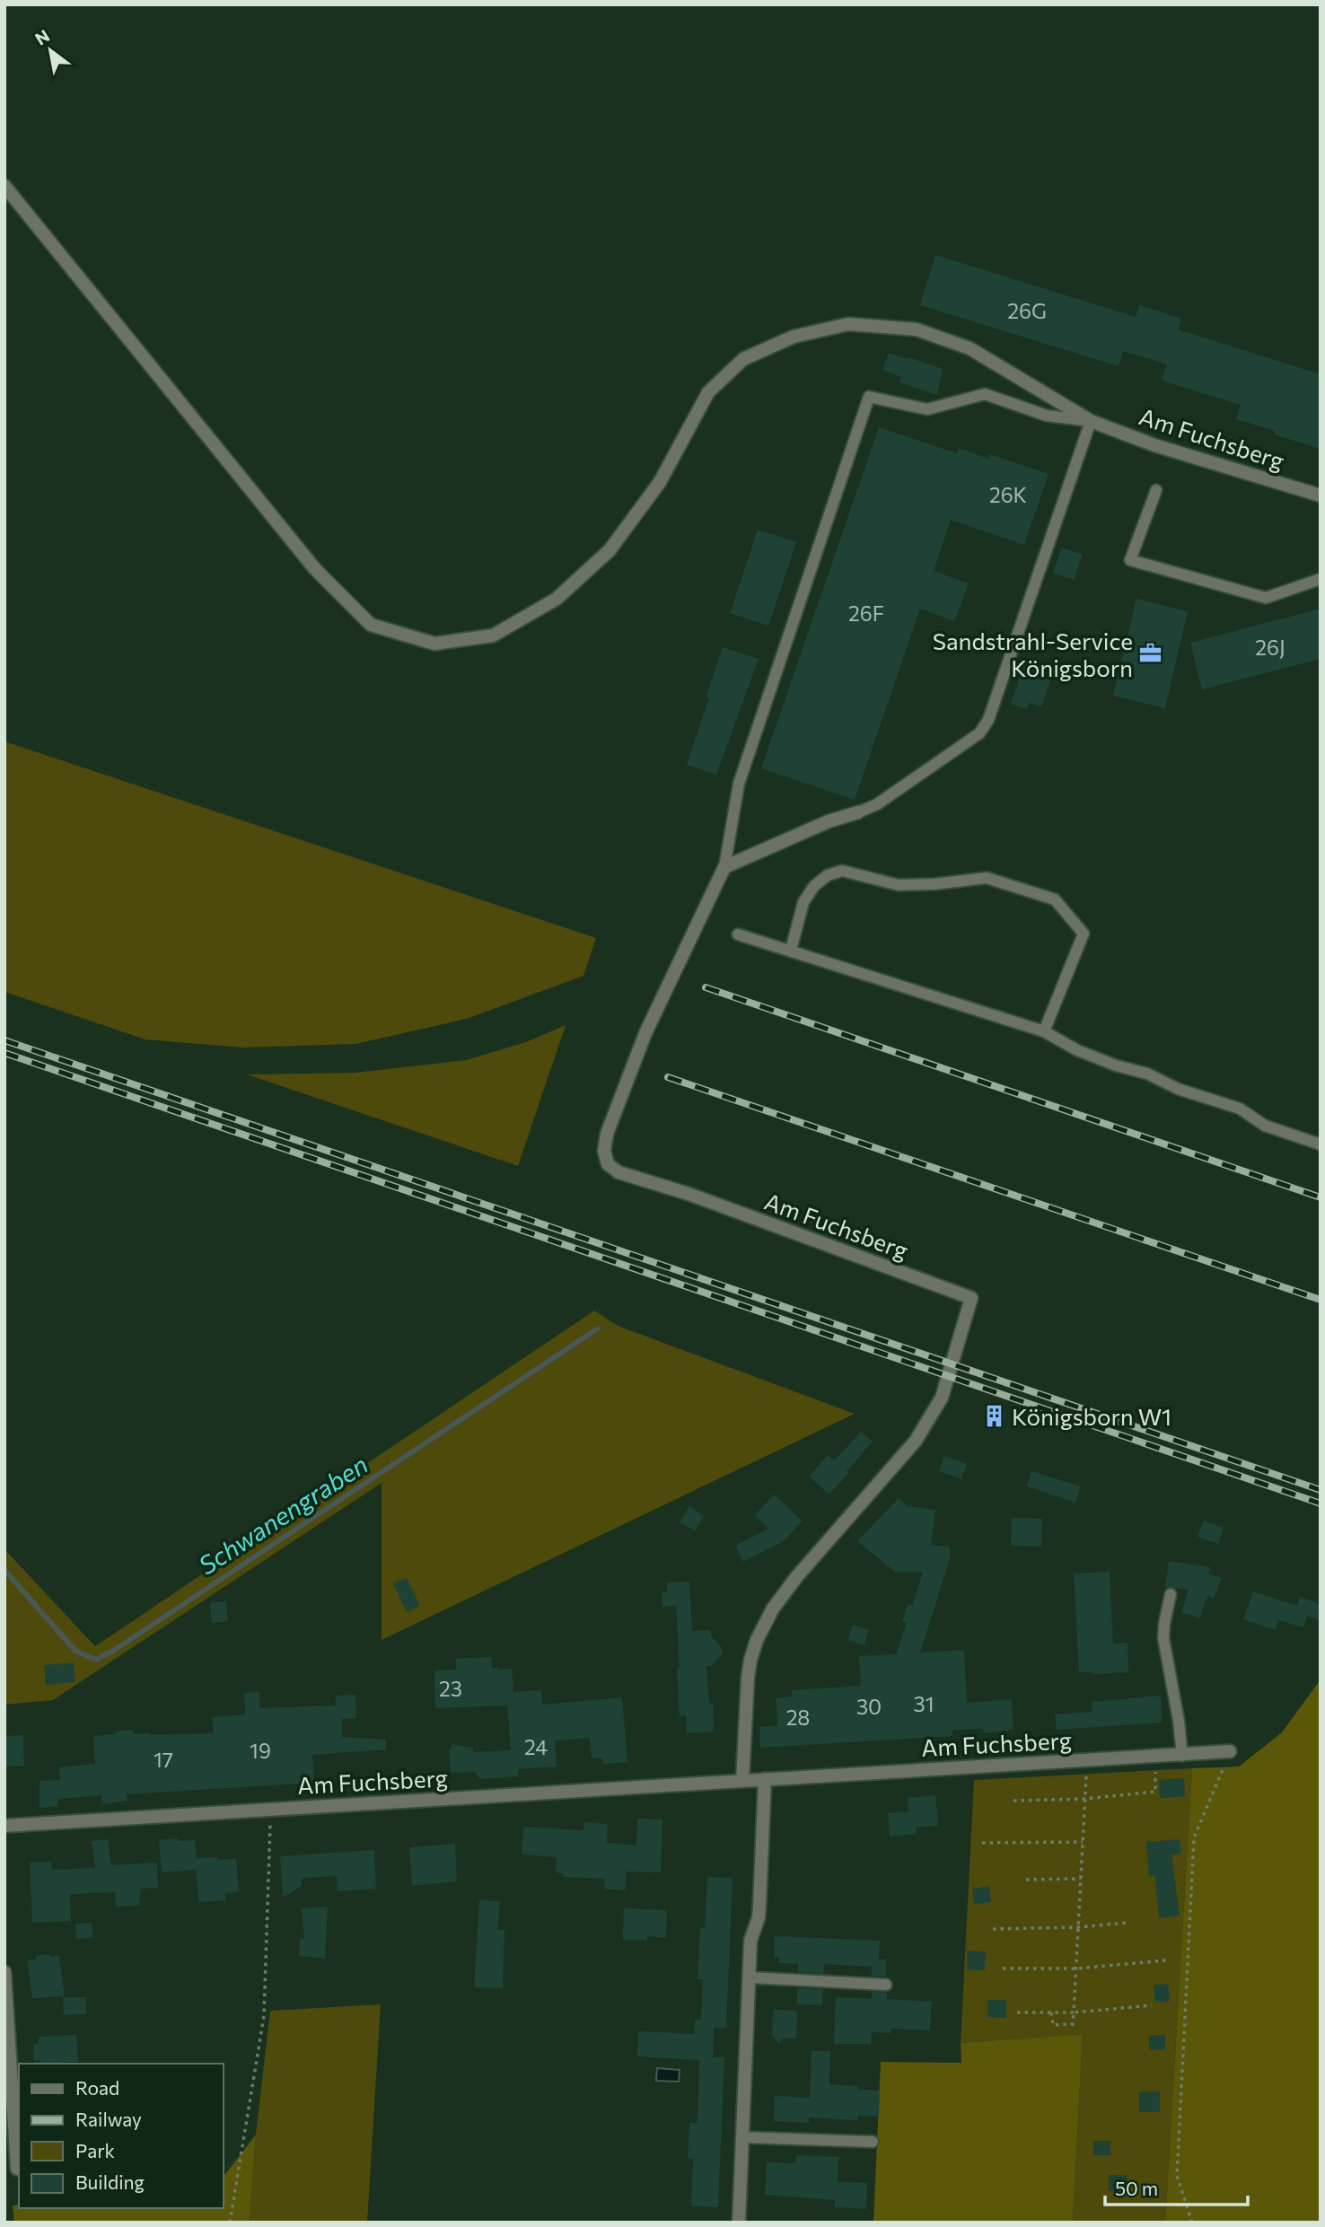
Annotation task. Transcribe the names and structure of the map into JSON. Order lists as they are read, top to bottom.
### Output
{
  "streets": {
    "street": ["Am Fuchsberg"]
  },
  "water": ["Schwanengraben"],
  "places": {
    "office": ["Sandstrahl-Service Königsborn"],
    "building": ["Königsborn W1"]
  },
  "house_numbers": [
    "26G",
    "26K",
    "26F",
    "26J",
    "23",
    "31",
    "30",
    "28",
    "24",
    "19",
    "17"
  ],
  "legend": [
    "Road",
    "Railway",
    "Park",
    "Building"
  ],
  "scale_bar": "50 m",
  "north": "top left"
}
